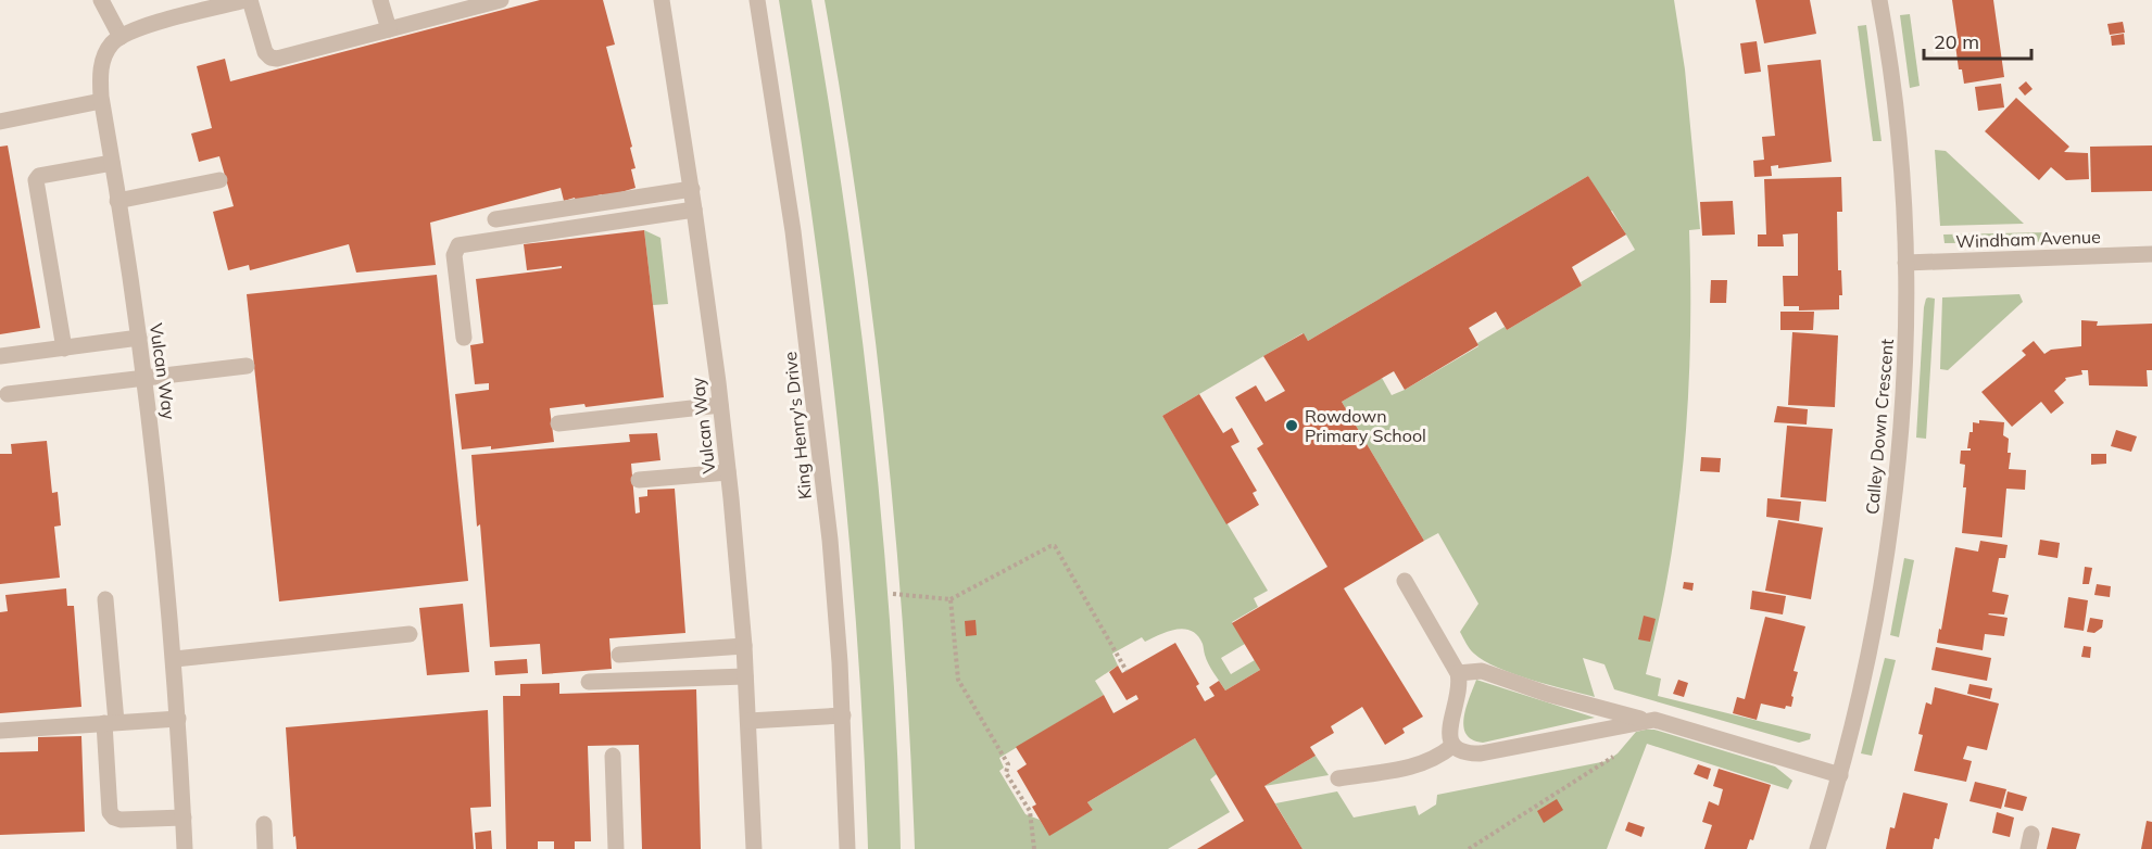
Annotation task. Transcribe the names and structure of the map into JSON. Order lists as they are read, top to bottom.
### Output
{
  "streets": {
    "street": [
      "Windham Avenue",
      "Vulcan Way",
      "King Henry's Drive",
      "Calley Down Crescent"
    ]
  },
  "crossings": [
    ["Windham Avenue", "Calley Down Crescent"]
  ],
  "places": ["Rowdown Primary School"],
  "scale_bar": "20 m"
}
